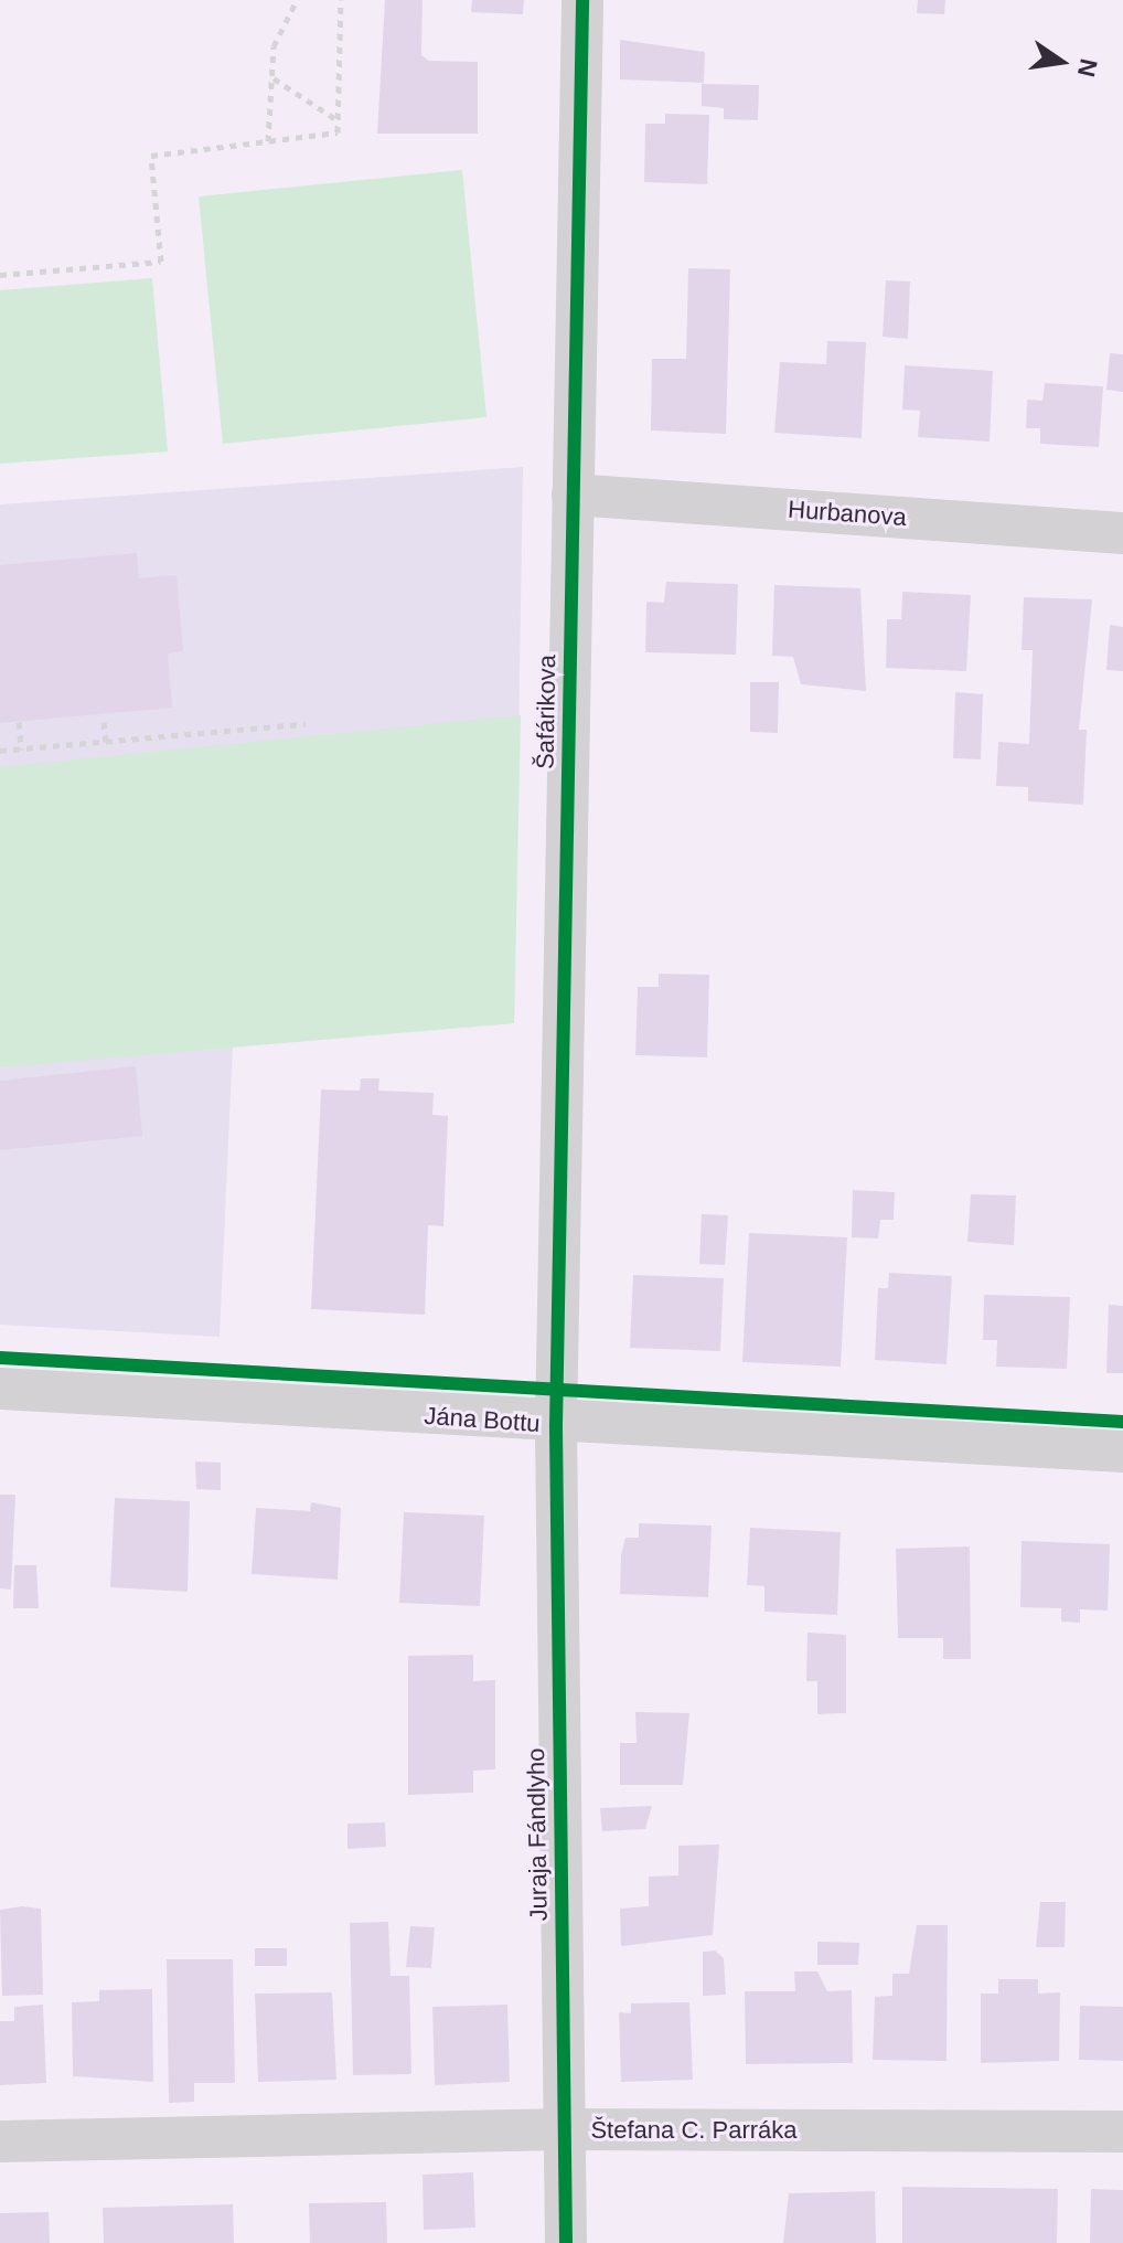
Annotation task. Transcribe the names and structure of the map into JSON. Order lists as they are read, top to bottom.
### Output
{
  "streets": {
    "street": [
      "Hurbanova",
      "Šafárikova",
      "Jána Bottu",
      "Juraja Fándlyho",
      "Štefana C. Parráka"
    ]
  },
  "crossings": [
    ["Hurbanova", "Šafárikova"],
    ["Šafárikova", "Jána Bottu"],
    ["Šafárikova", "Juraja Fándlyho"],
    ["Jána Bottu", "Juraja Fándlyho"],
    ["Juraja Fándlyho", "Štefana C. Parráka"]
  ],
  "north": "right"
}
